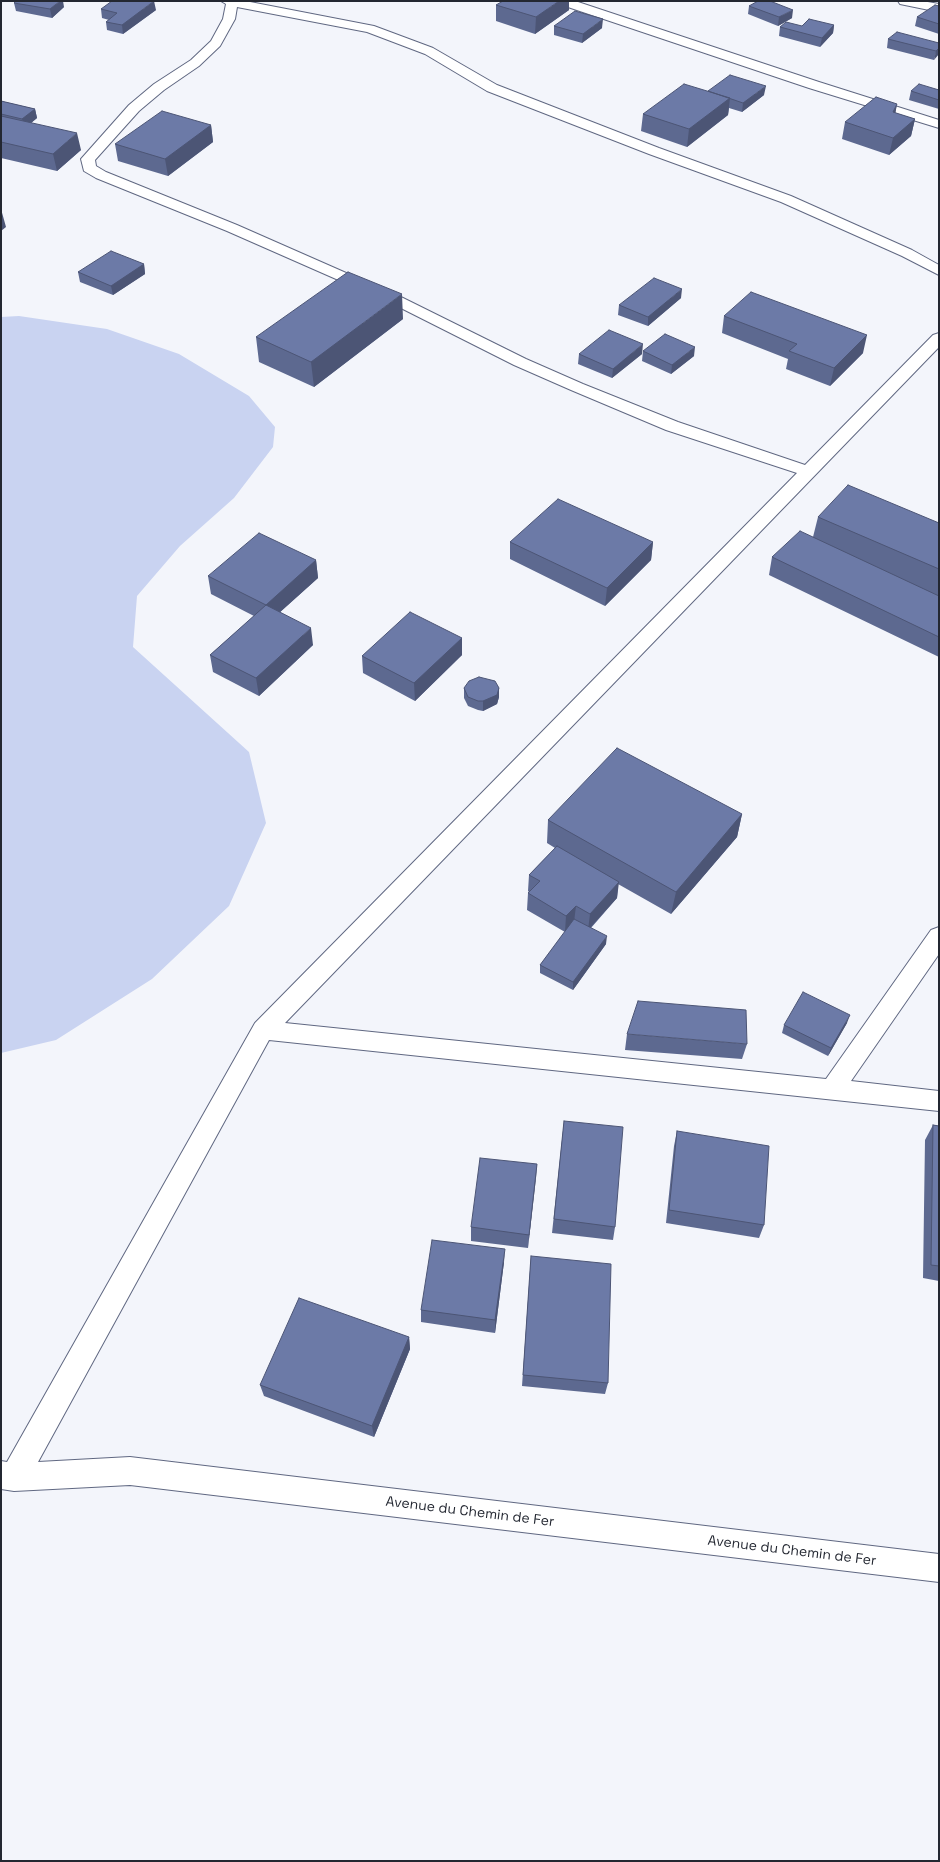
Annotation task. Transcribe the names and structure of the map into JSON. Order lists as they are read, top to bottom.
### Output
{
  "streets": {
    "street": ["Avenue du Chemin de Fer"]
  }
}
